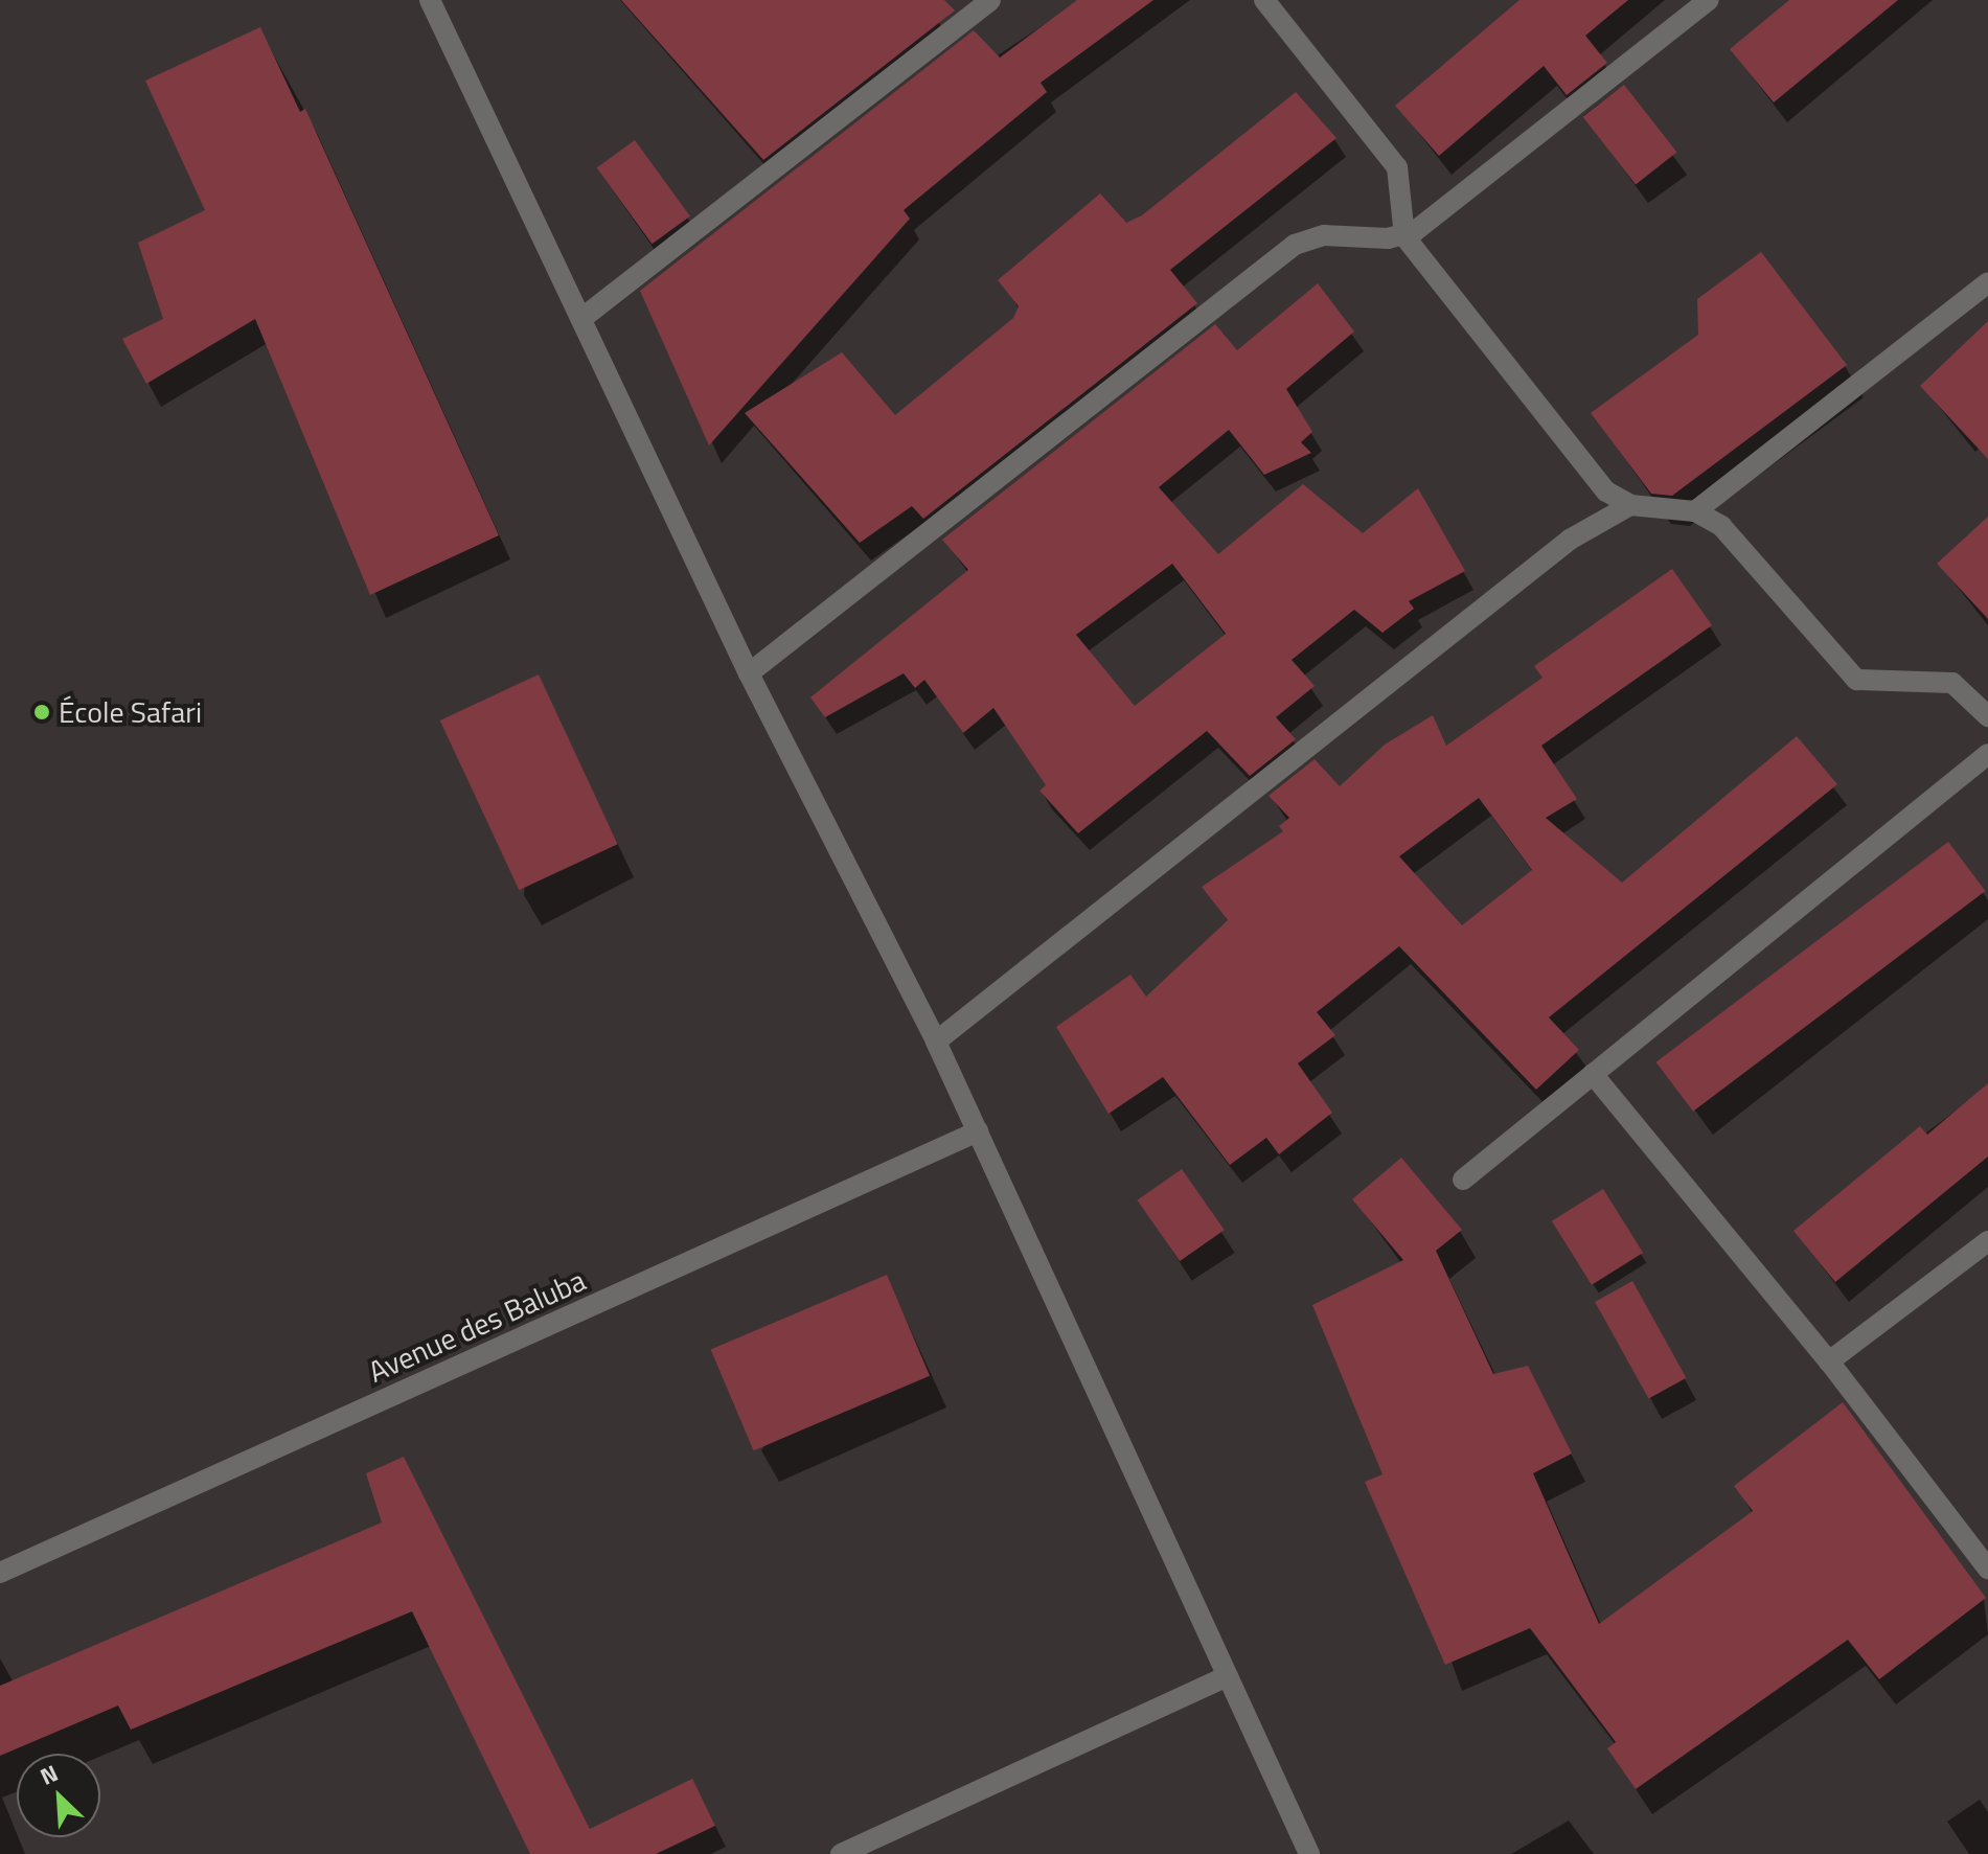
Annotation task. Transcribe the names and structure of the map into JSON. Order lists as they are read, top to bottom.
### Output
{
  "streets": {
    "street": ["Avenue des Baluba"]
  },
  "places": ["École Safari"],
  "north": "top left"
}
